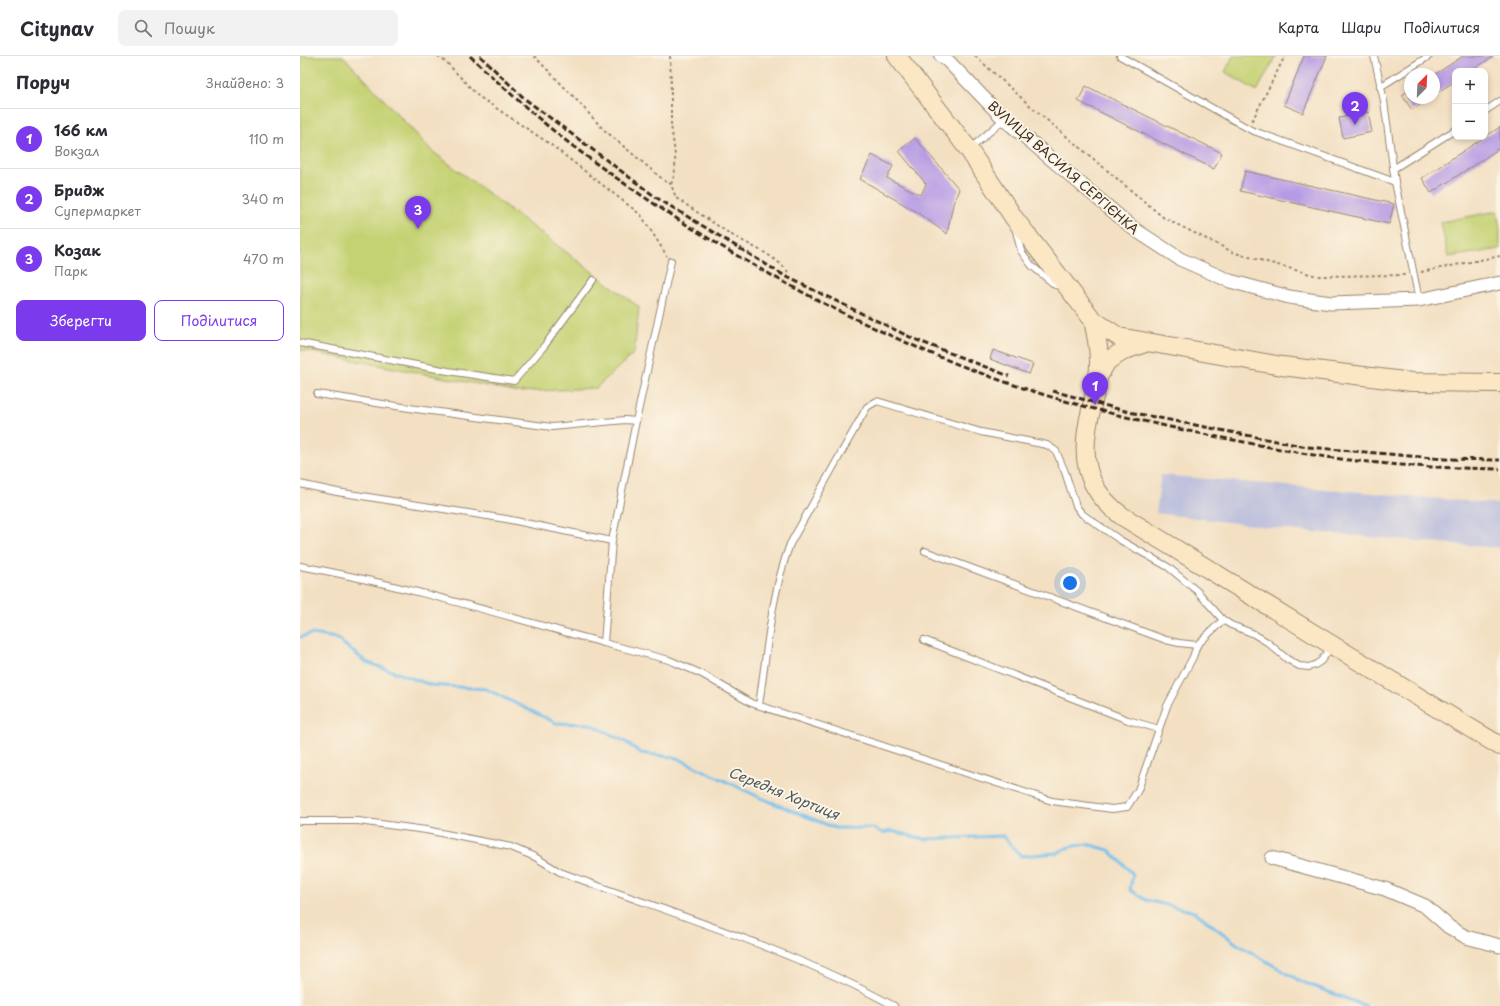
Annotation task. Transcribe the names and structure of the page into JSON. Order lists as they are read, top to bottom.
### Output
{
  "streets": {
    "street": ["ВУЛИЦЯ ВАСИЛЯ СЕРГІЄНКА"]
  },
  "water": ["Середня Хортиця"],
  "north": "top right",
  "page": {
    "header": "Citynav",
    "search": "Пошук",
    "nav": ["Карта", "Шари", "Поділитися"],
    "heading": ["Поруч", "Знайдено: 3"],
    "map_buttons": ["+", "−"],
    "pins": ["2", "3", "1"],
    "list": [
      {
        "mark": "1",
        "name": "166 км",
        "note": "Вокзал",
        "value": "110 m"
      },
      {
        "mark": "2",
        "name": "Бридж",
        "note": "Супермаркет",
        "value": "340 m"
      },
      {
        "mark": "3",
        "name": "Козак",
        "note": "Парк",
        "value": "470 m"
      }
    ],
    "buttons": ["Зберегти", "Поділитися"]
  }
}
